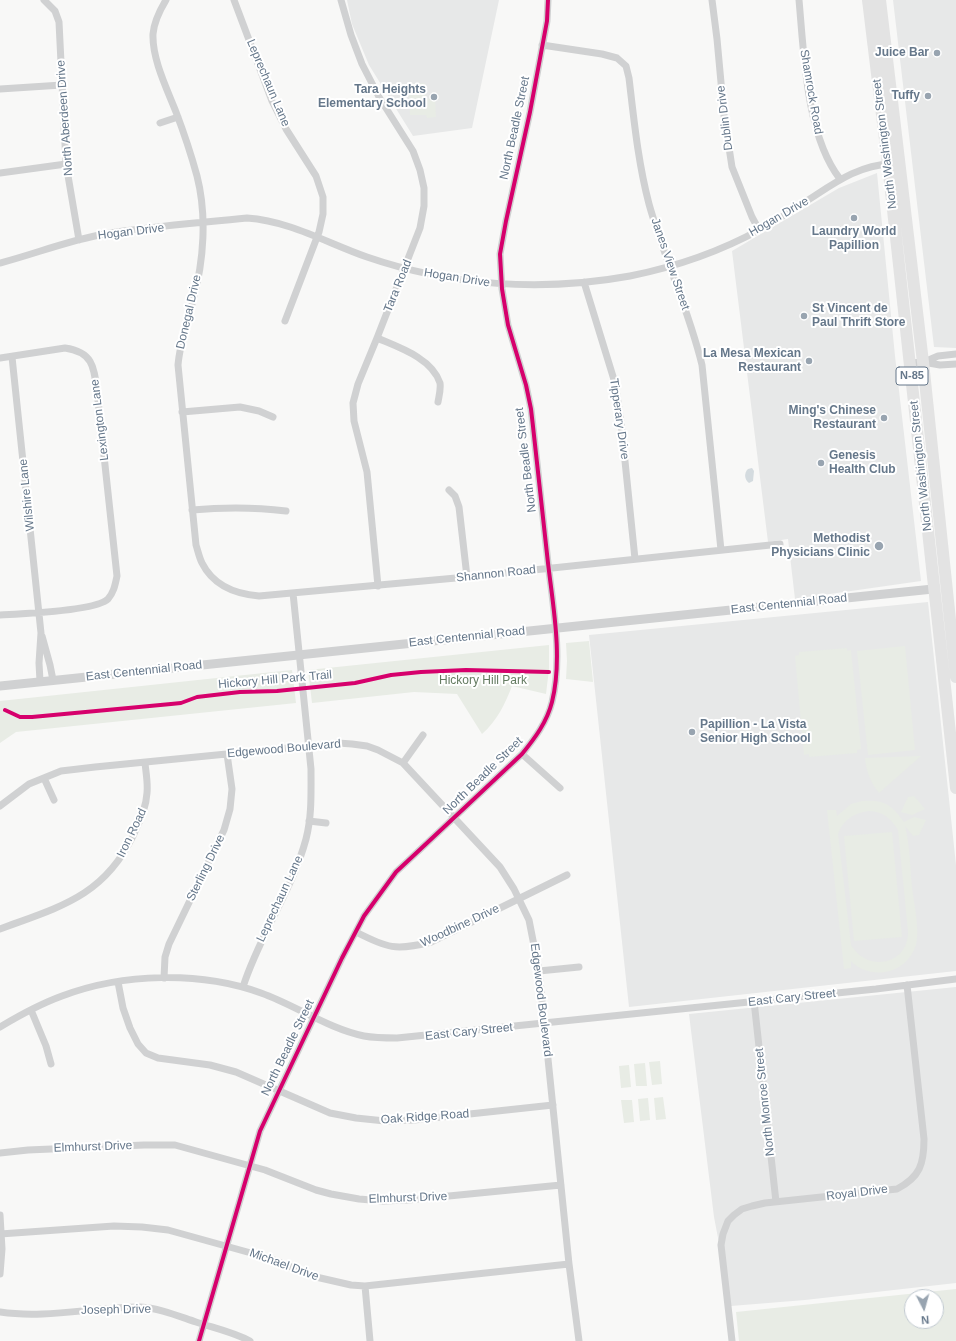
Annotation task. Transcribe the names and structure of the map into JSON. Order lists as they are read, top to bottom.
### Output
{
  "streets": {
    "main road": ["North Washington Street", "N-85"],
    "street": [
      "Leprechaun Lane",
      "Shamrock Road",
      "North Aberdeen Drive",
      "Dublin Drive",
      "North Beadle Street",
      "Hogan Drive",
      "Janes View Street",
      "Tara Road",
      "Donegal Drive",
      "Tipperary Drive",
      "Lexington Lane",
      "Wilshire Lane",
      "Shannon Road",
      "East Centennial Road",
      "Edgewood Boulevard",
      "Iron Road",
      "Sterling Drive",
      "Woodbine Drive",
      "East Cary Street",
      "North Monroe Street",
      "Oak Ridge Road",
      "Elmhurst Drive",
      "Royal Drive",
      "Michael Drive",
      "Joseph Drive"
    ],
    "cycle path": ["Hickory Hill Park Trail"]
  },
  "crossings": [
    ["Leprechaun Lane", "Hogan Drive"],
    ["Leprechaun Lane", "Shannon Road"],
    ["Leprechaun Lane", "East Centennial Road"],
    ["Leprechaun Lane", "Edgewood Boulevard"],
    ["Leprechaun Lane", "East Cary Street"],
    ["Shamrock Road", "Hogan Drive"],
    ["North Aberdeen Drive", "Hogan Drive"],
    ["Dublin Drive", "Hogan Drive"],
    ["North Beadle Street", "Hogan Drive"],
    ["North Beadle Street", "Janes View Street"],
    ["North Beadle Street", "Shannon Road"],
    ["North Beadle Street", "East Centennial Road"],
    ["North Beadle Street", "Edgewood Boulevard"],
    ["North Beadle Street", "Woodbine Drive"],
    ["North Beadle Street", "East Cary Street"],
    ["North Beadle Street", "Oak Ridge Road"],
    ["North Beadle Street", "Elmhurst Drive"],
    ["North Beadle Street", "Michael Drive"],
    ["North Beadle Street", "Joseph Drive"],
    ["North Washington Street", "Hogan Drive"],
    ["North Washington Street", "East Centennial Road"],
    ["Hogan Drive", "Janes View Street"],
    ["Hogan Drive", "Tara Road"],
    ["Hogan Drive", "Donegal Drive"],
    ["Hogan Drive", "Tipperary Drive"],
    ["Janes View Street", "Shannon Road"],
    ["Tara Road", "Shannon Road"],
    ["Donegal Drive", "Shannon Road"],
    ["Tipperary Drive", "Shannon Road"],
    ["Lexington Lane", "Wilshire Lane"],
    ["Wilshire Lane", "East Centennial Road"],
    ["Edgewood Boulevard", "Iron Road"],
    ["Edgewood Boulevard", "Sterling Drive"],
    ["Edgewood Boulevard", "Woodbine Drive"],
    ["Edgewood Boulevard", "East Cary Street"],
    ["Edgewood Boulevard", "Oak Ridge Road"],
    ["Edgewood Boulevard", "Elmhurst Drive"],
    ["Edgewood Boulevard", "Michael Drive"],
    ["Sterling Drive", "East Cary Street"],
    ["East Cary Street", "North Monroe Street"],
    ["East Cary Street", "Oak Ridge Road"],
    ["East Cary Street", "Royal Drive"],
    ["North Monroe Street", "Royal Drive"]
  ],
  "parks": ["Hickory Hill Park"],
  "places": [
    "Juice Bar",
    "Tuffy",
    "Tara Heights Elementary School",
    "Laundry World Papillion",
    "St Vincent de Paul Thrift Store",
    "La Mesa Mexican Restaurant",
    "Ming's Chinese Restaurant",
    "Genesis Health Club",
    "Methodist Physicians Clinic",
    "Papillion - La Vista Senior High School"
  ],
  "north": "bottom"
}
